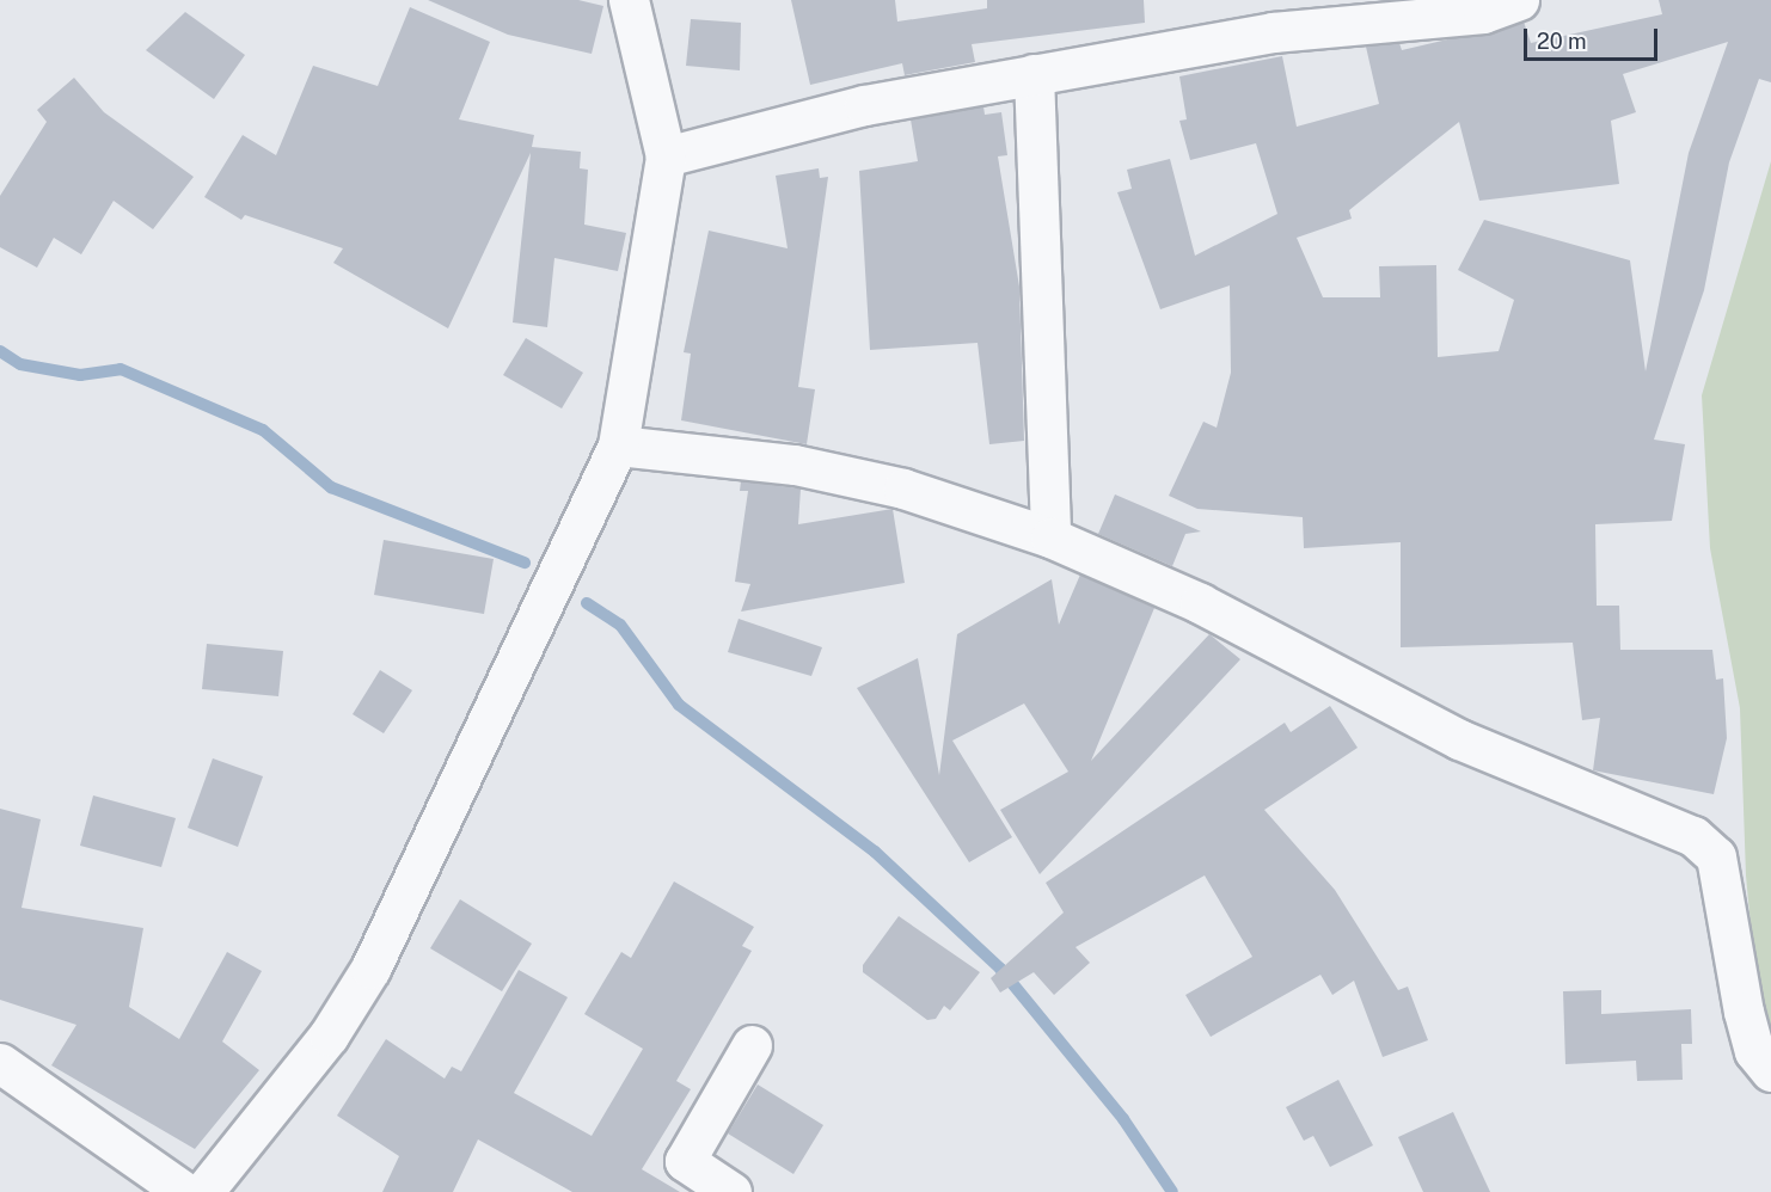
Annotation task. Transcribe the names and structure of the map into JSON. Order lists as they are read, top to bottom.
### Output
{
  "scale_bar": "20 m"
}
